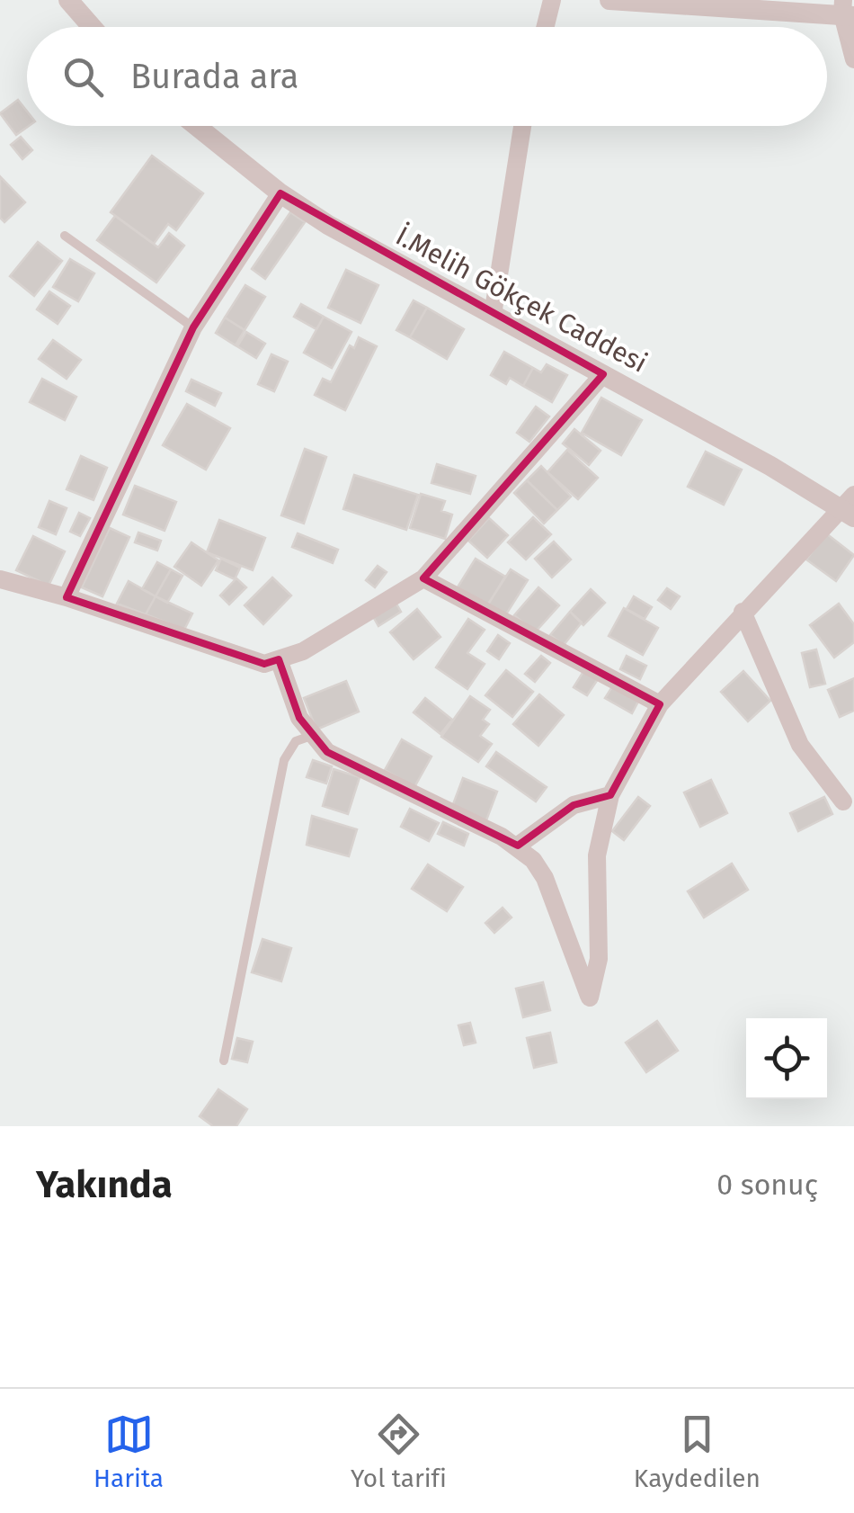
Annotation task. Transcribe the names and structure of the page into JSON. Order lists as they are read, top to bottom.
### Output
{
  "streets": {
    "street": ["İ.Melih Gökçek Caddesi"]
  },
  "page": {
    "search": "Burada ara",
    "heading": ["Yakında", "0 sonuç"],
    "nav": ["Harita", "Yol tarifi", "Kaydedilen"]
  }
}
